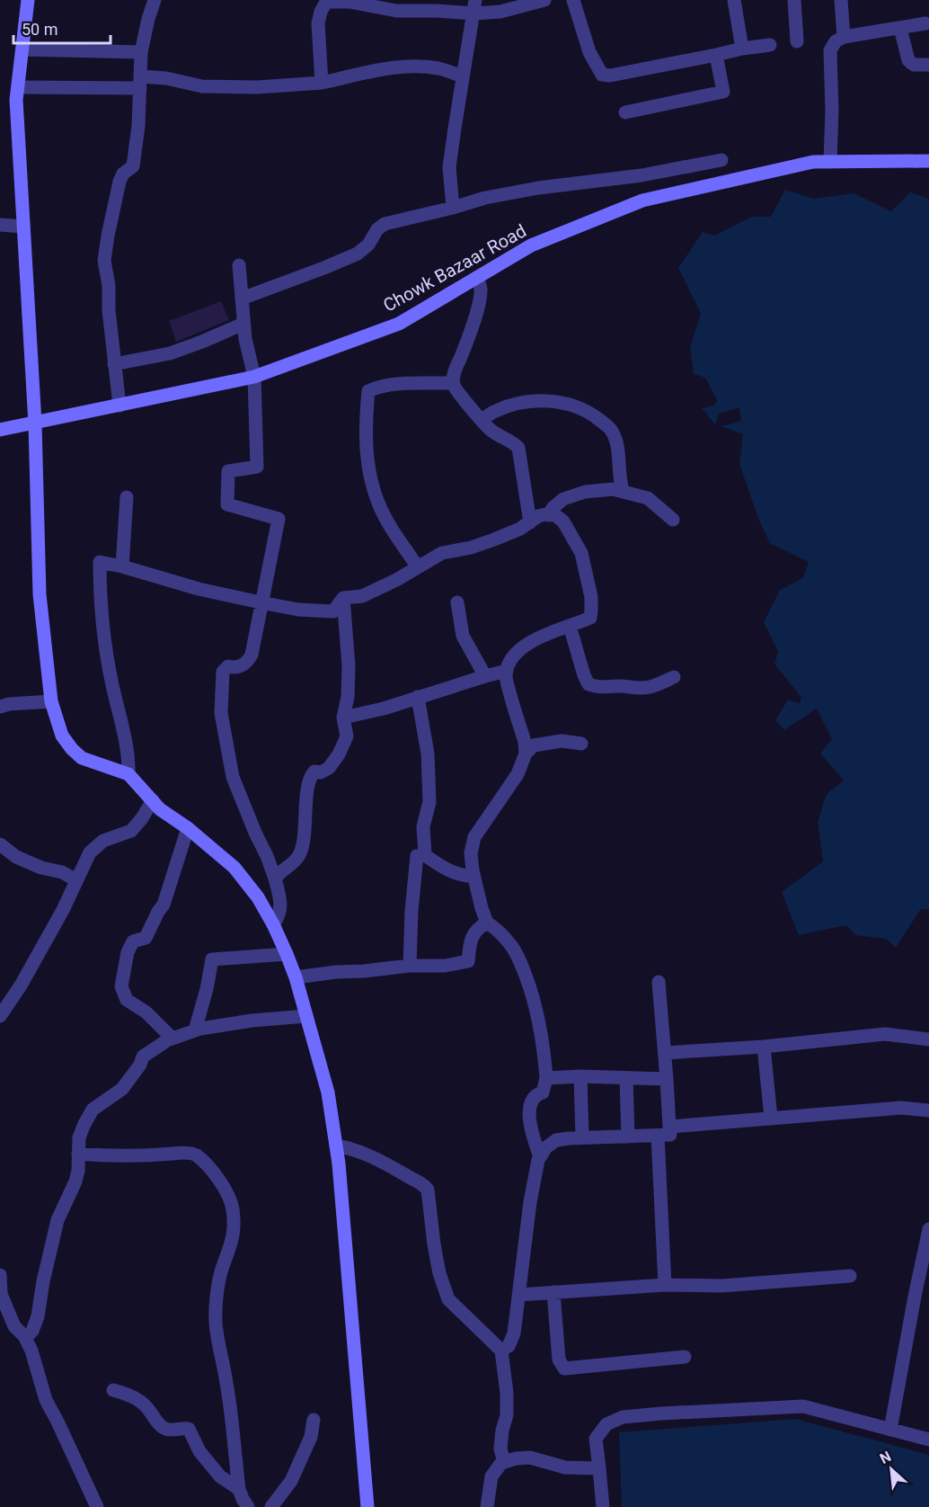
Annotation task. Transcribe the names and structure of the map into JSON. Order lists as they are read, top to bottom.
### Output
{
  "streets": {
    "street": ["Chowk Bazaar Road"]
  },
  "scale_bar": "50 m",
  "north": "top left"
}
